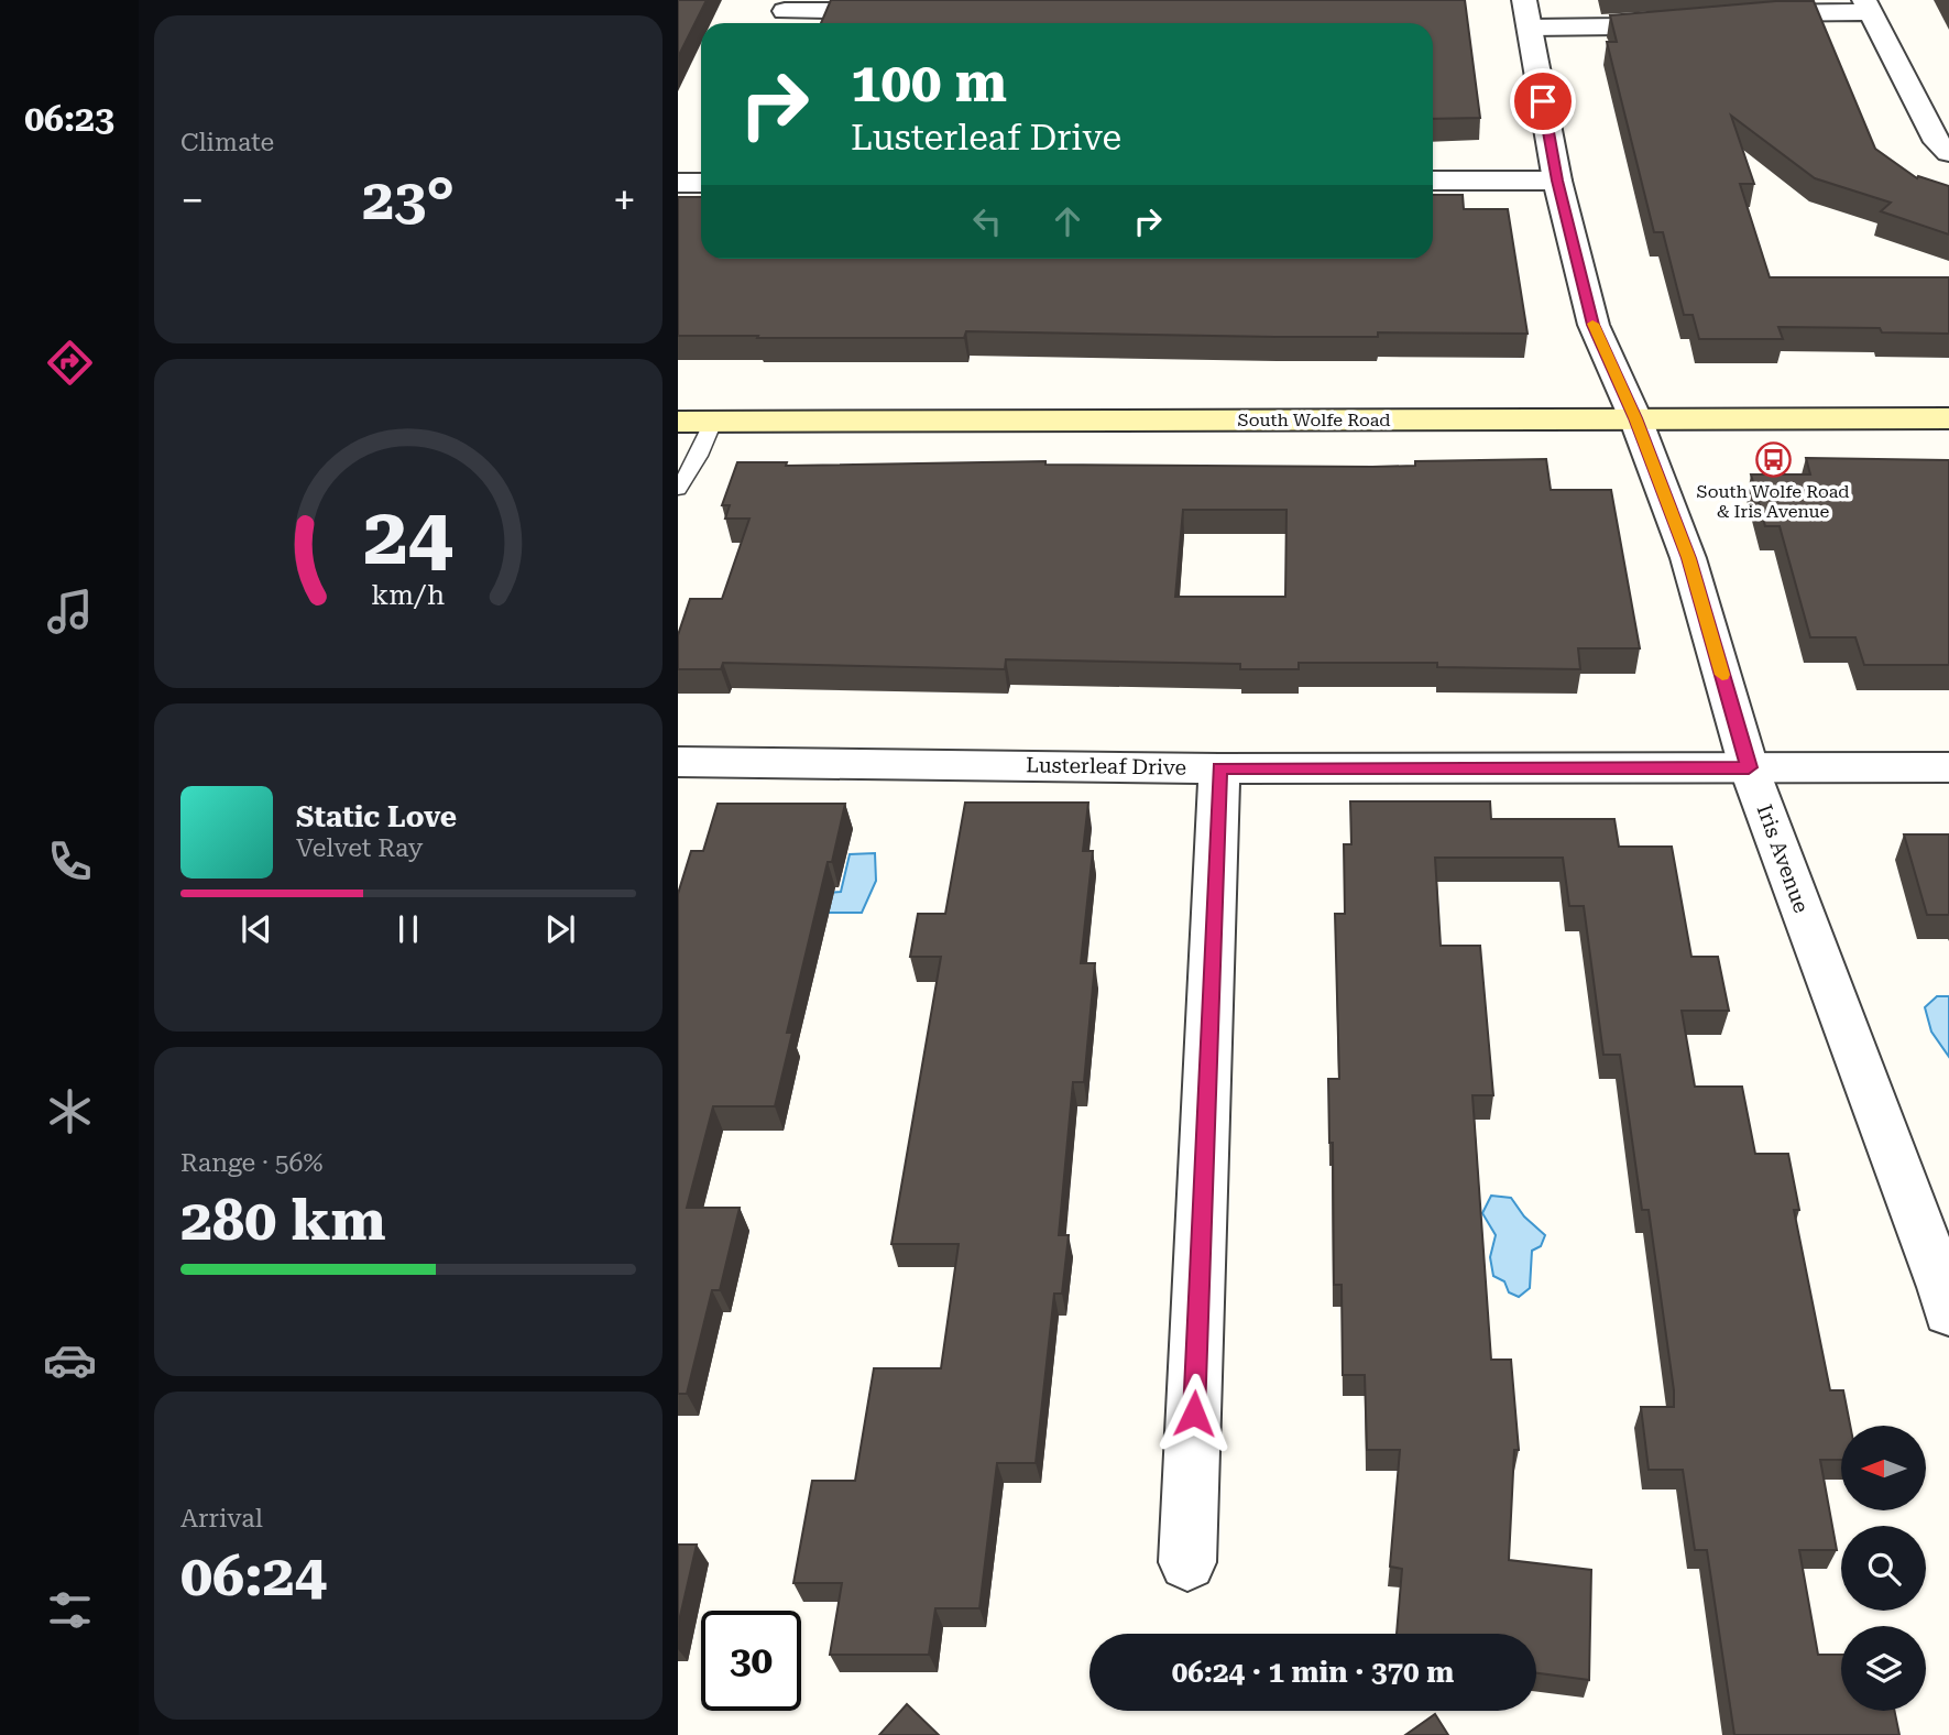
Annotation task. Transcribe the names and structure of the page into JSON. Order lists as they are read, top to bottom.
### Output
{
  "streets": {
    "main road": ["South Wolfe Road"],
    "street": ["Lusterleaf Drive", "Iris Avenue"]
  },
  "crossings": [
    ["South Wolfe Road", "Iris Avenue"],
    ["Lusterleaf Drive", "Iris Avenue"]
  ],
  "places": {
    "bus stop": ["South Wolfe Road & Iris Avenue"]
  },
  "north": "left",
  "page": {
    "tabs": "06:23",
    "tile": [
      "Climate",
      ["Range · 56%", "280 km"],
      ["Arrival", "06:24"]
    ],
    "turn": ["100 m", "Lusterleaf Drive"],
    "heat": ["−", "23°", "+"],
    "song": ["Static Love", "Velvet Ray"],
    "limit": "30",
    "trip": "06:24 · 1 min · 370 m",
    "gauge": ["24", "km/h"]
  }
}
